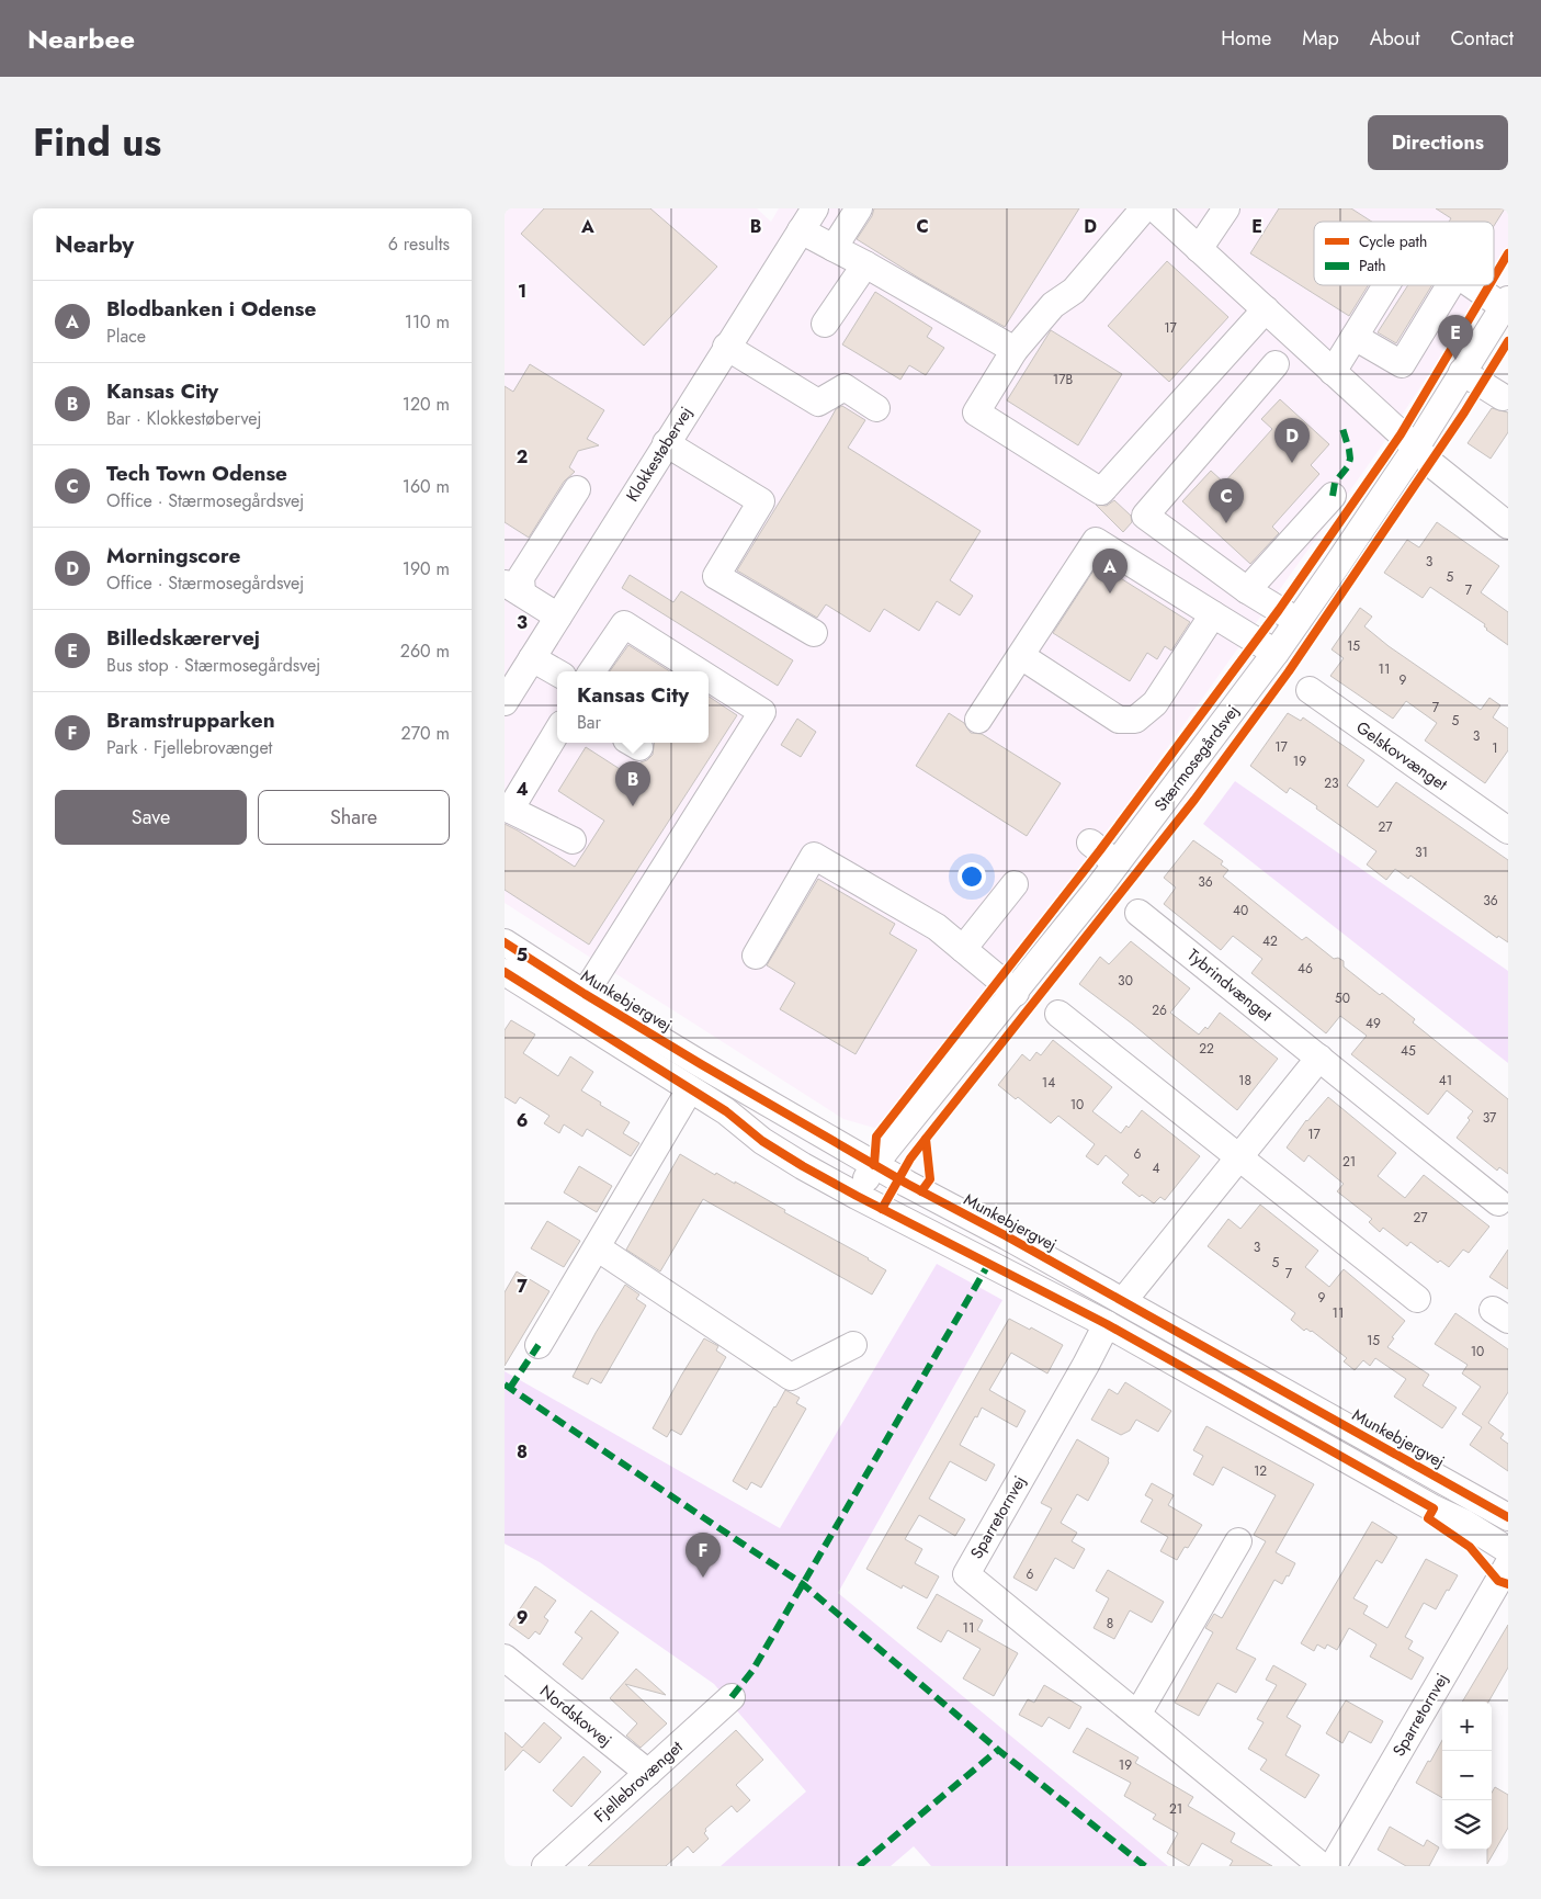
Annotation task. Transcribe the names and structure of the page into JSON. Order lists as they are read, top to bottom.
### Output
{
  "streets": {
    "street": [
      "Klokkestøbervej",
      "Gelskovvænget",
      "Stærmosegårdsvej",
      "Tybrindvænget",
      "Munkebjergvej",
      "Sparretornvej",
      "Nordskovvej",
      "Fjellebrovænget"
    ]
  },
  "crossings": [
    ["Stærmosegårdsvej", "Munkebjergvej"],
    ["Nordskovvej", "Fjellebrovænget"]
  ],
  "house_numbers": [
    "17",
    "17B",
    "3",
    "5",
    "7",
    "15",
    "11",
    "9",
    "7",
    "5",
    "3",
    "17",
    "1",
    "19",
    "23",
    "27",
    "31",
    "36",
    "36",
    "40",
    "42",
    "46",
    "30",
    "50",
    "26",
    "49",
    "22",
    "45",
    "18",
    "41",
    "14",
    "10",
    "37",
    "17",
    "6",
    "21",
    "4",
    "27",
    "3",
    "5",
    "7",
    "9",
    "11",
    "15",
    "10",
    "12",
    "6",
    "8",
    "11",
    "19",
    "21"
  ],
  "legend": ["Cycle path", "Path"],
  "page": {
    "header": "Nearbee",
    "nav": [
      "Home",
      "Map",
      "About",
      "Contact"
    ],
    "title": "Find us",
    "buttons": [
      "Directions",
      ["Save", "Share"]
    ],
    "heading": ["Nearby", "6 results"],
    "list": [
      {
        "mark": "A",
        "name": "Blodbanken i Odense",
        "note": "Place",
        "value": "110 m"
      },
      {
        "mark": "B",
        "name": "Kansas City",
        "note": "Bar · Klokkestøbervej",
        "value": "120 m"
      },
      {
        "mark": "C",
        "name": "Tech Town Odense",
        "note": "Office · Stærmosegårdsvej",
        "value": "160 m"
      },
      {
        "mark": "D",
        "name": "Morningscore",
        "note": "Office · Stærmosegårdsvej",
        "value": "190 m"
      },
      {
        "mark": "E",
        "name": "Billedskærervej",
        "note": "Bus stop · Stærmosegårdsvej",
        "value": "260 m"
      },
      {
        "mark": "F",
        "name": "Bramstrupparken",
        "note": "Park · Fjellebrovænget",
        "value": "270 m"
      }
    ],
    "pins": [
      "E",
      "D",
      "C",
      "A",
      "B",
      "F"
    ],
    "popup": ["Kansas City", "Bar"],
    "map_buttons": ["+", "−"]
  },
  "grid": {
    "columns": [
      "A",
      "B",
      "C",
      "D",
      "E"
    ],
    "rows": [
      "1",
      "2",
      "3",
      "4",
      "5",
      "6",
      "7",
      "8",
      "9"
    ]
  }
}
